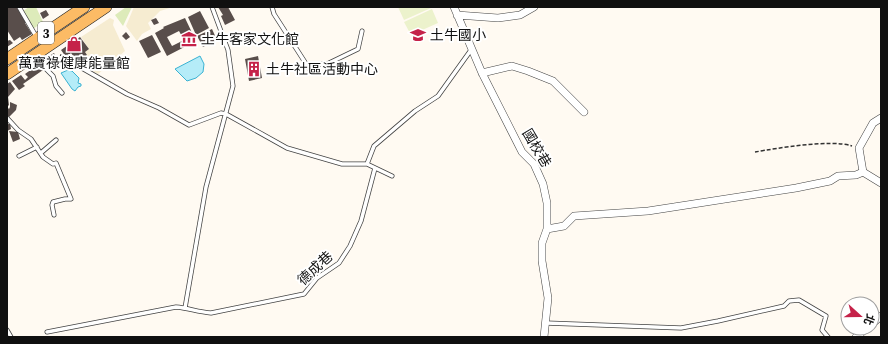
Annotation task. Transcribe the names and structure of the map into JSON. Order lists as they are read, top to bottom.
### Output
{
  "streets": {
    "main road": ["3"],
    "street": ["國校巷"],
    "lane": ["德成巷"]
  },
  "places": {
    "school or university": ["土牛國小"],
    "museum": ["土牛客家文化館"],
    "shop": ["萬寶祿健康能量館"],
    "building": ["土牛社區活動中心"]
  },
  "north": "right"
}
